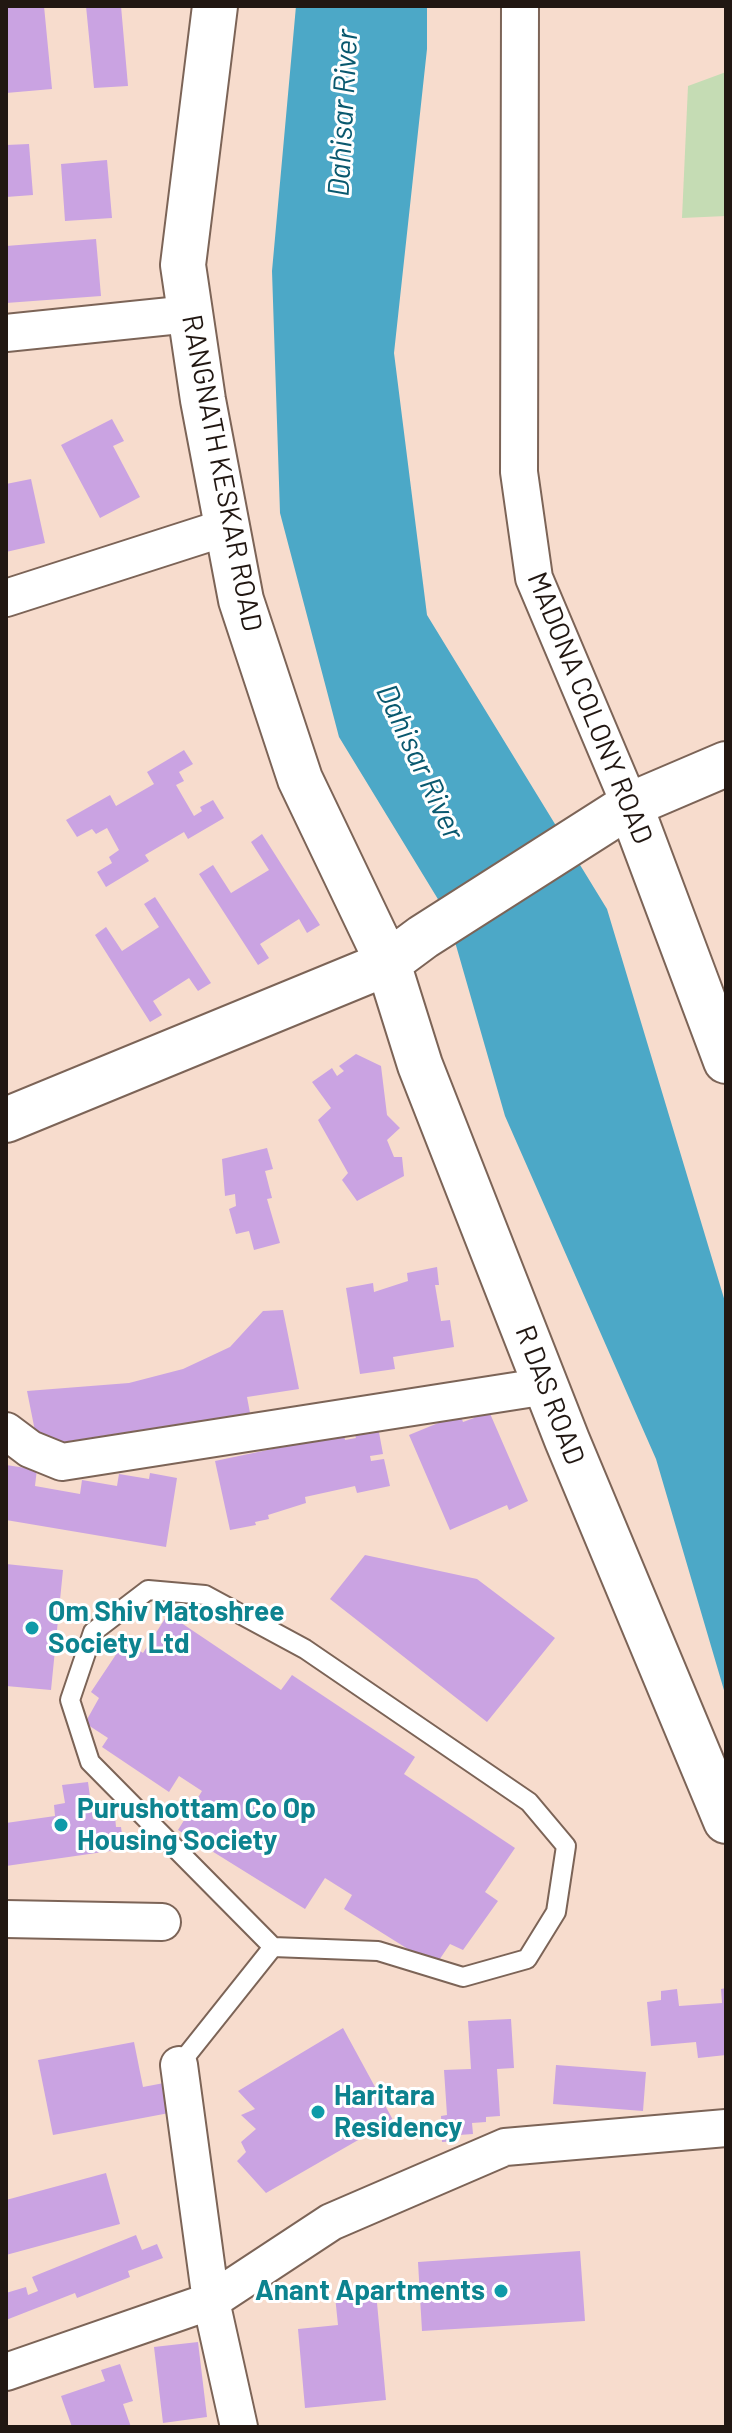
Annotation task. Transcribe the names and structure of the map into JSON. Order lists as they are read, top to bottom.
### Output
{
  "streets": {
    "street": ["RANGNATH KESKAR ROAD", "MADONA COLONY ROAD", "R DAS ROAD"]
  },
  "crossings": [
    ["RANGNATH KESKAR ROAD", "R DAS ROAD"]
  ],
  "water": ["Dahisar River"],
  "places": [
    "Om Shiv Matoshree Society Ltd",
    "Purushottam Co Op Housing Society",
    "Haritara Residency",
    "Anant Apartments"
  ]
}
